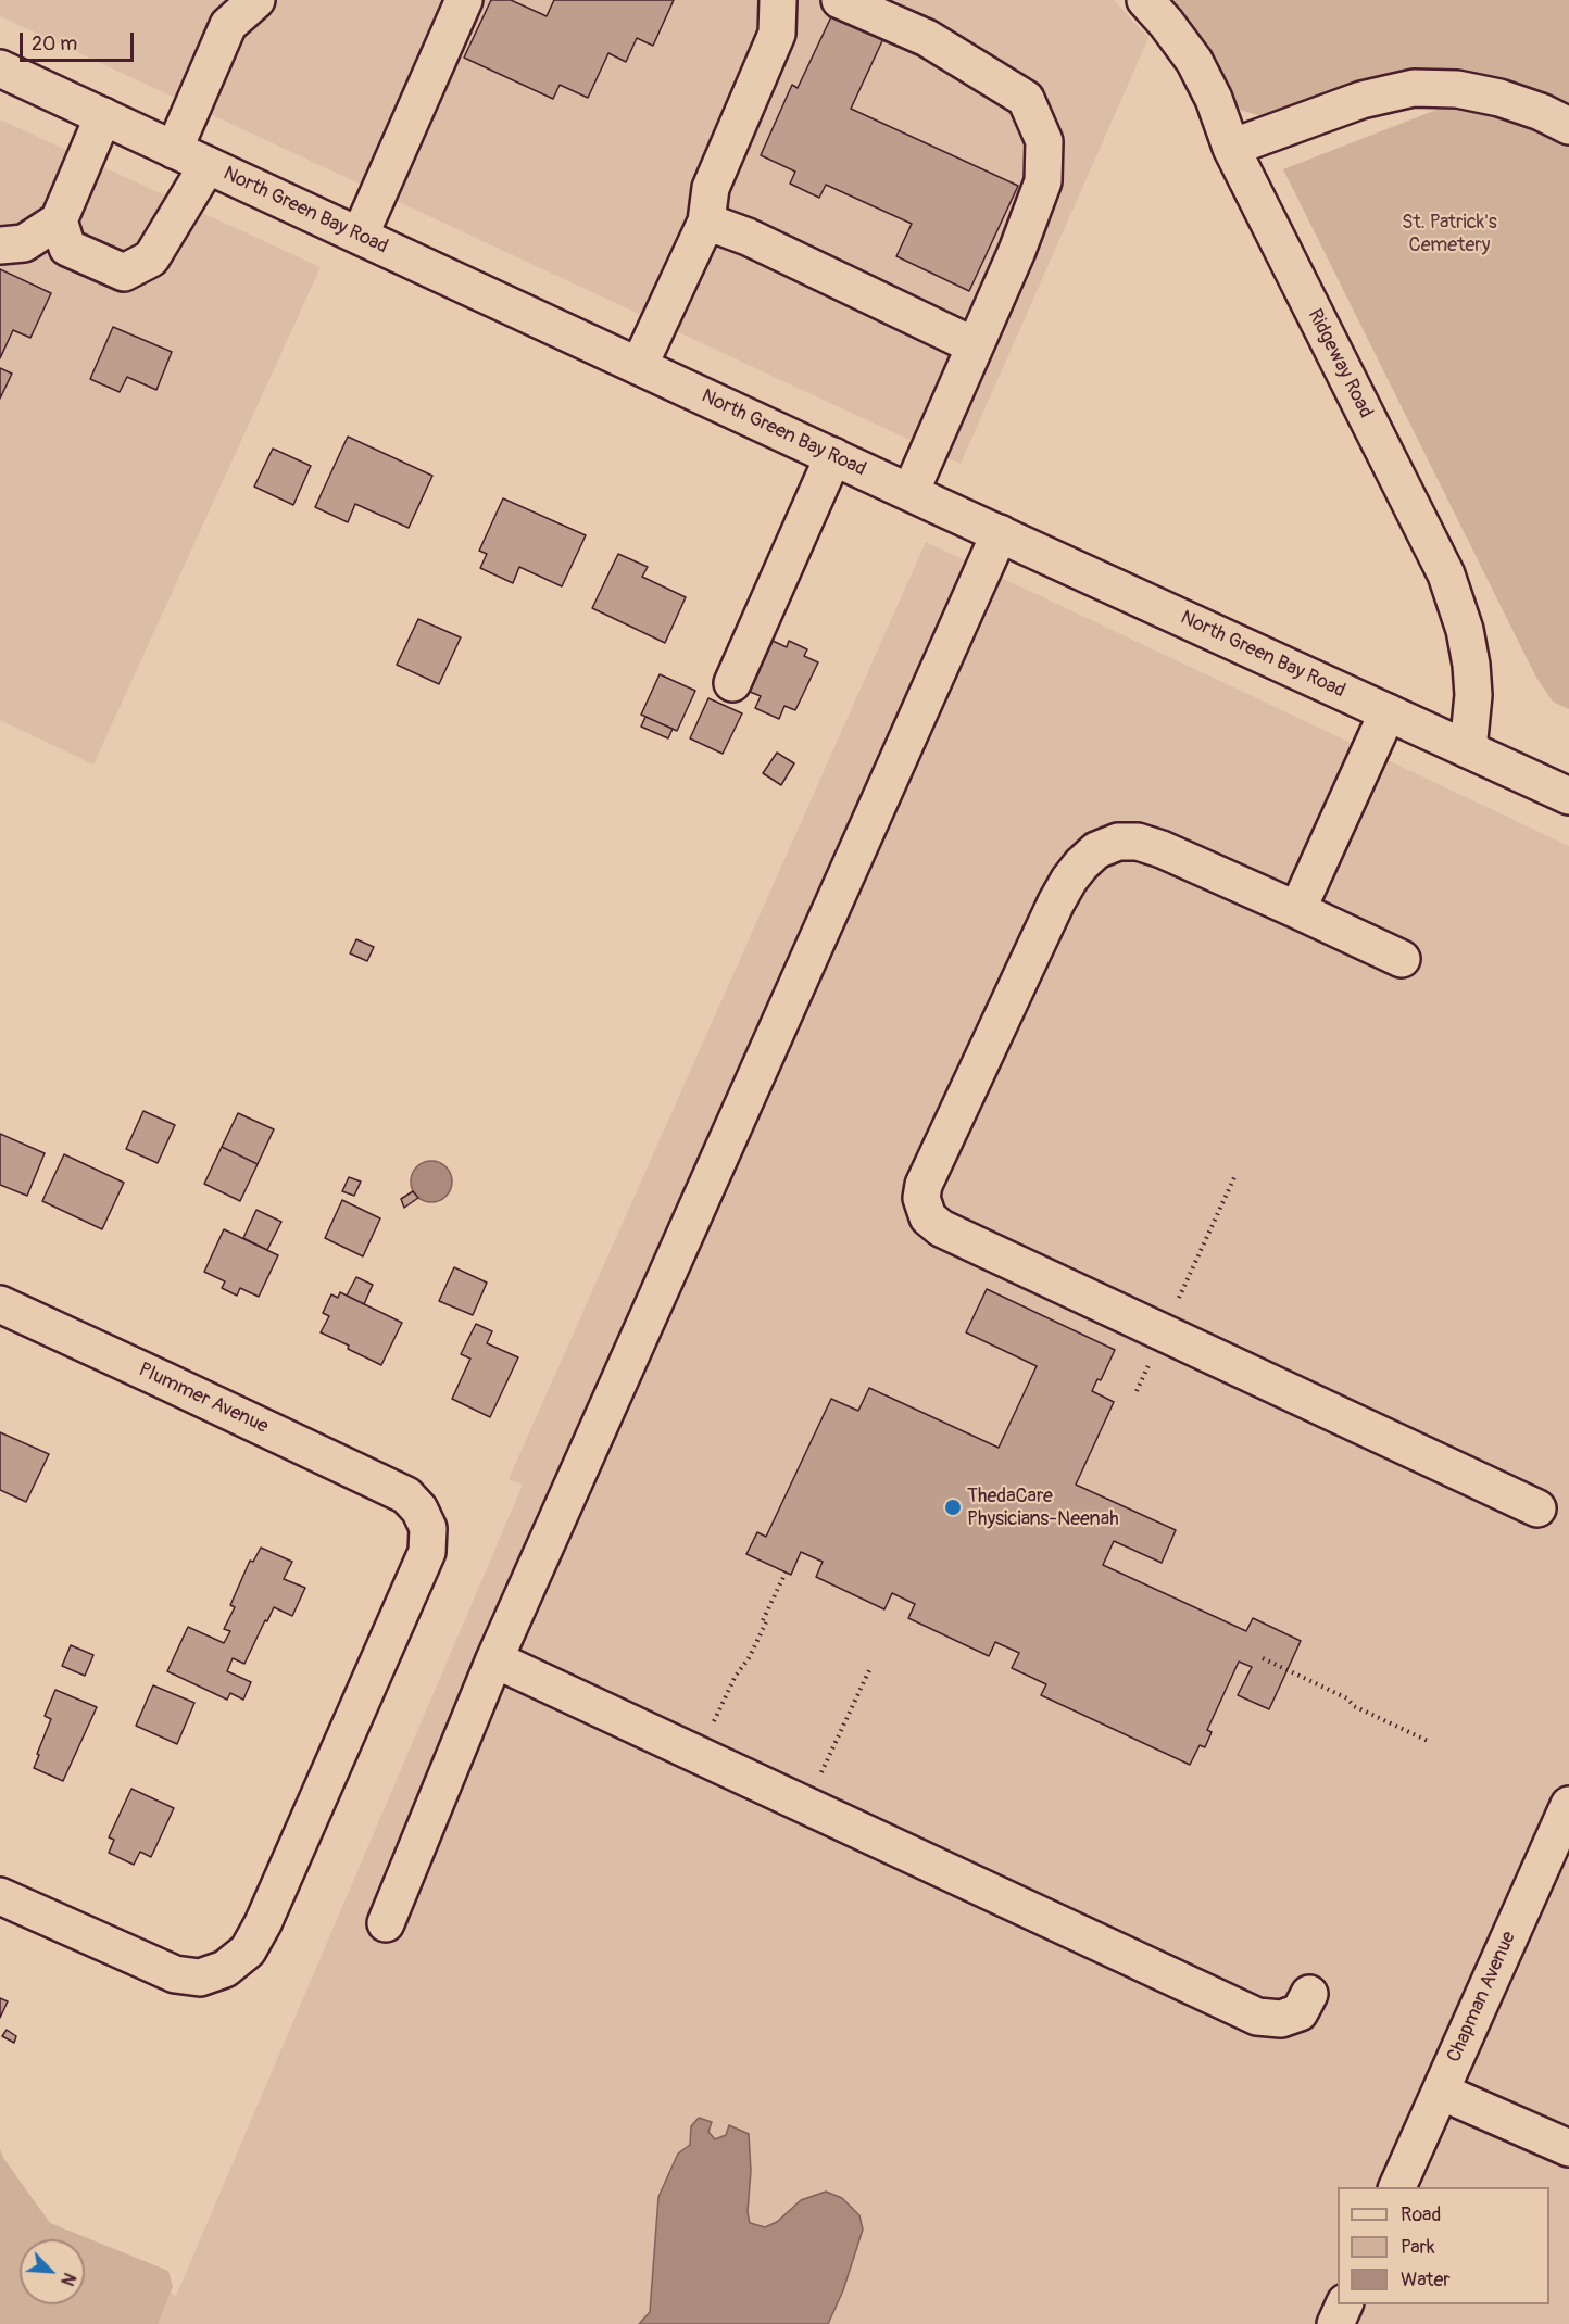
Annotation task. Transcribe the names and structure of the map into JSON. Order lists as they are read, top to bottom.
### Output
{
  "streets": {
    "street": [
      "North Green Bay Road",
      "Ridgeway Road",
      "Plummer Avenue",
      "Chapman Avenue"
    ]
  },
  "crossings": [
    ["North Green Bay Road", "Ridgeway Road"]
  ],
  "parks": ["St. Patrick's Cemetery"],
  "places": ["ThedaCare Physicians-Neenah"],
  "legend": ["Road", "Park", "Water"],
  "scale_bar": "20 m",
  "north": "bottom right"
}
